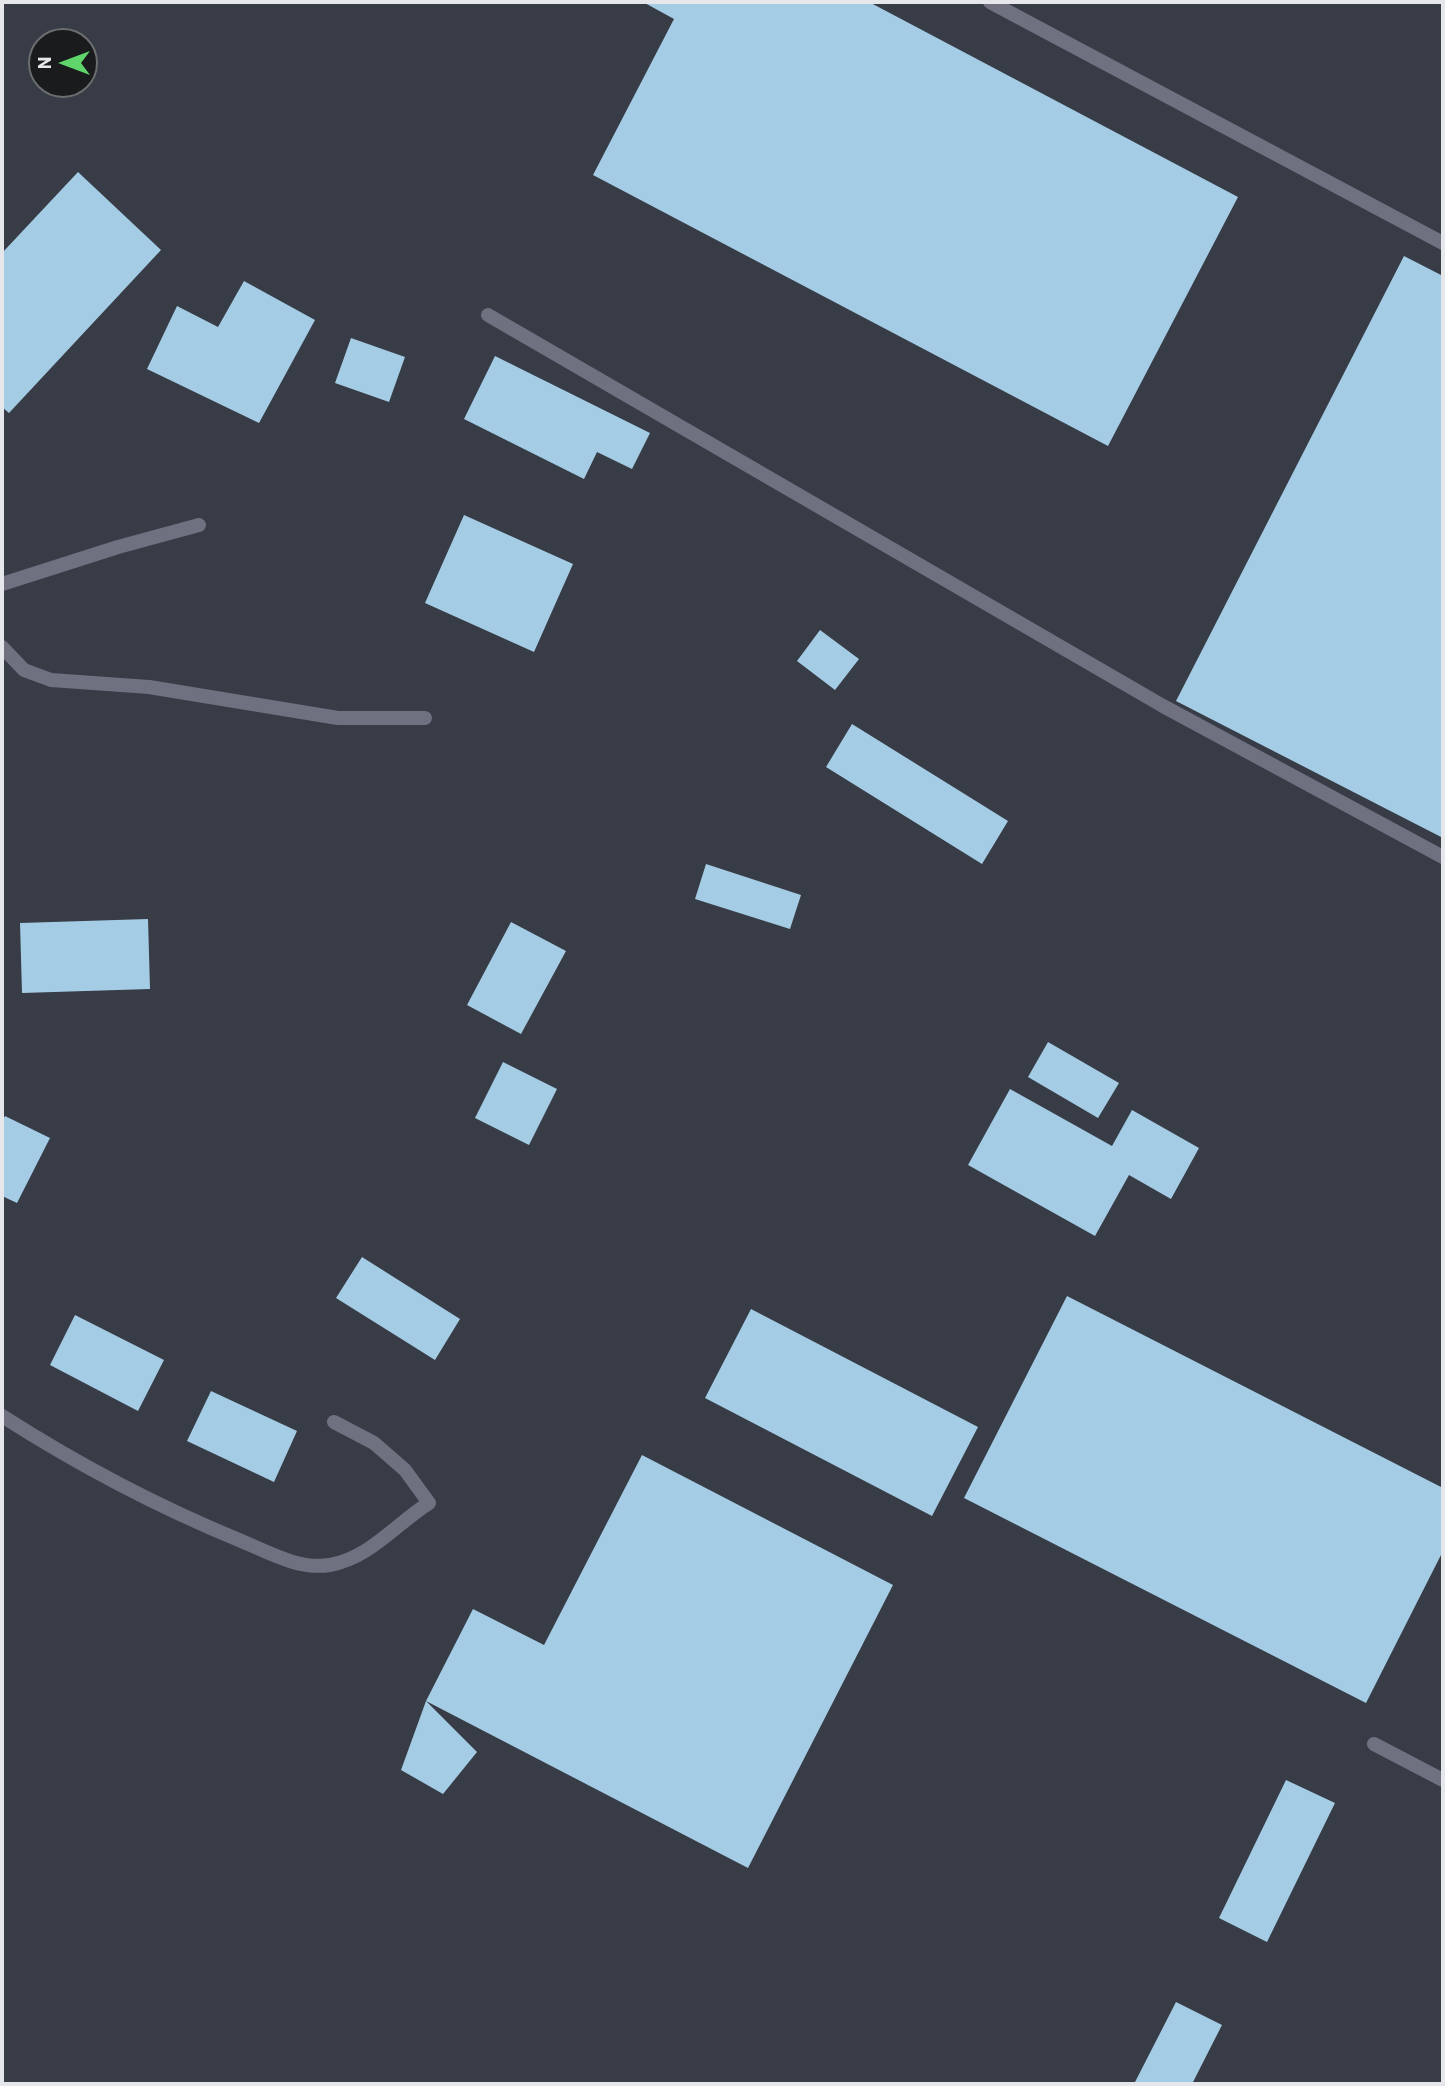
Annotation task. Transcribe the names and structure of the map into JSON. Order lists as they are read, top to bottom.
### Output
{
  "north": "left"
}
